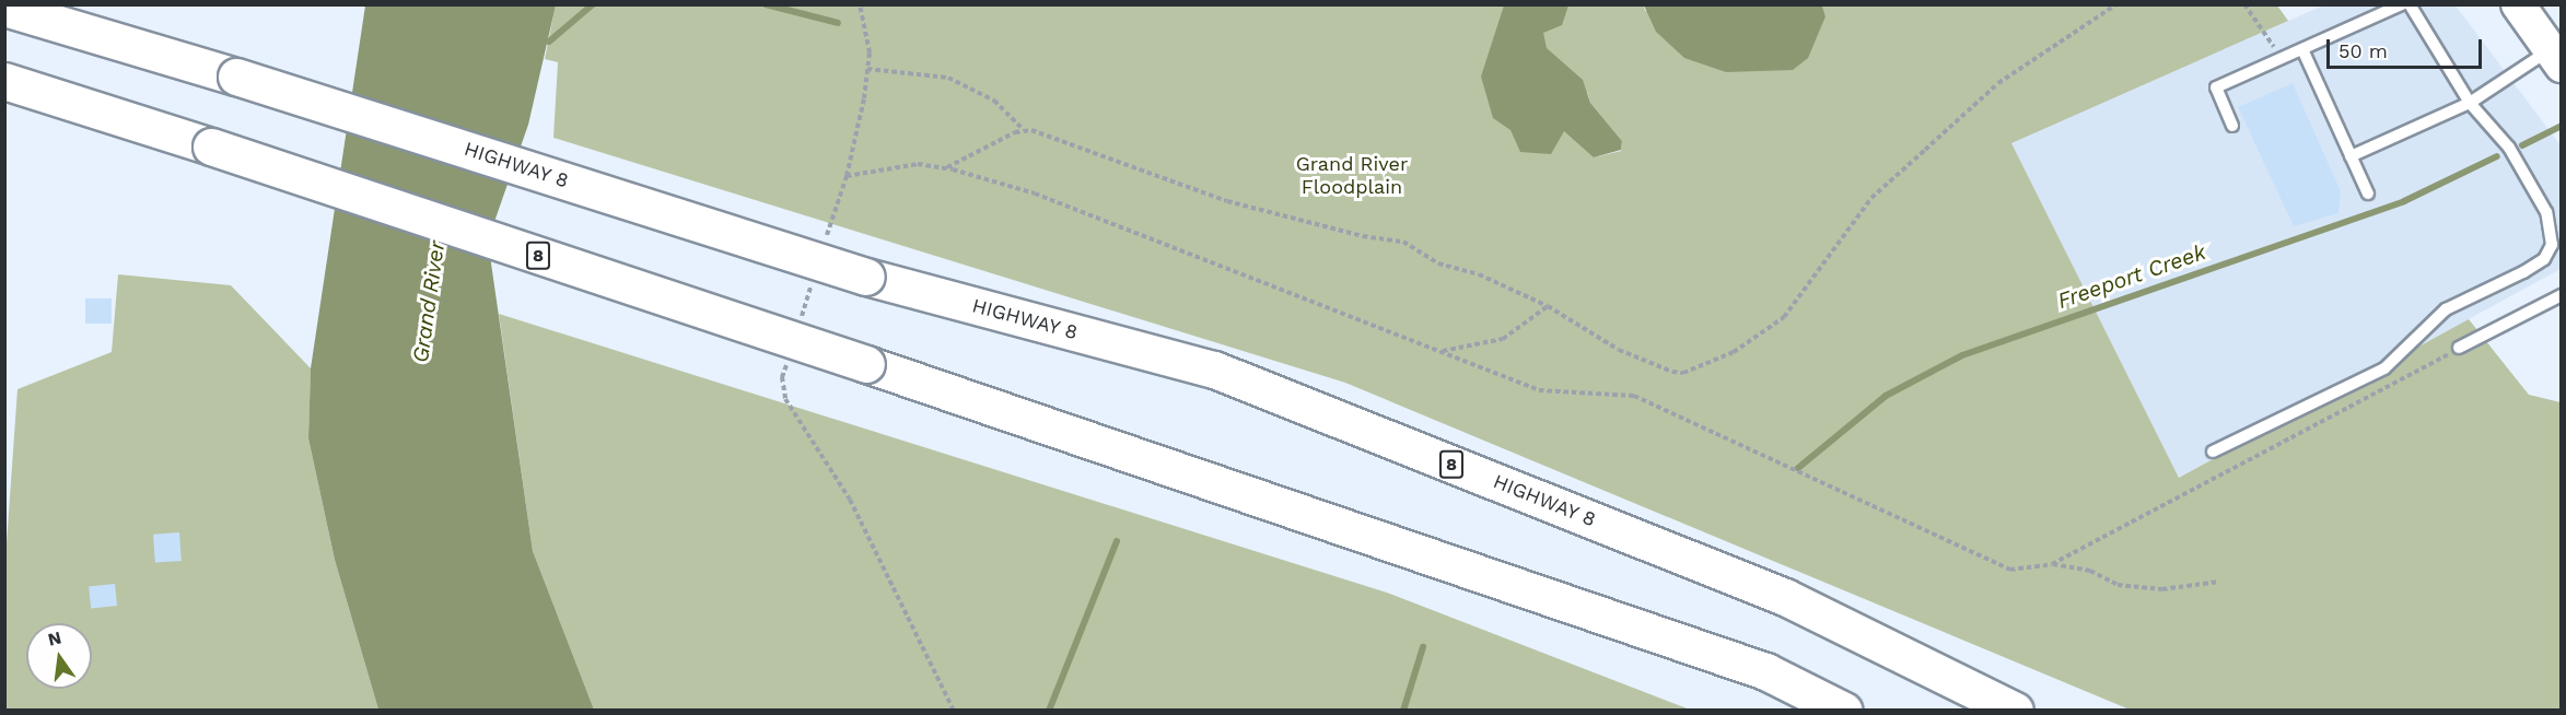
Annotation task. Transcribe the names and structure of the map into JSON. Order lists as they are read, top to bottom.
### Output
{
  "streets": {
    "highway": ["HIGHWAY 8", "8"]
  },
  "water": ["Freeport Creek", "Grand River"],
  "parks": ["Grand River Floodplain"],
  "scale_bar": "50 m",
  "north": "top"
}
